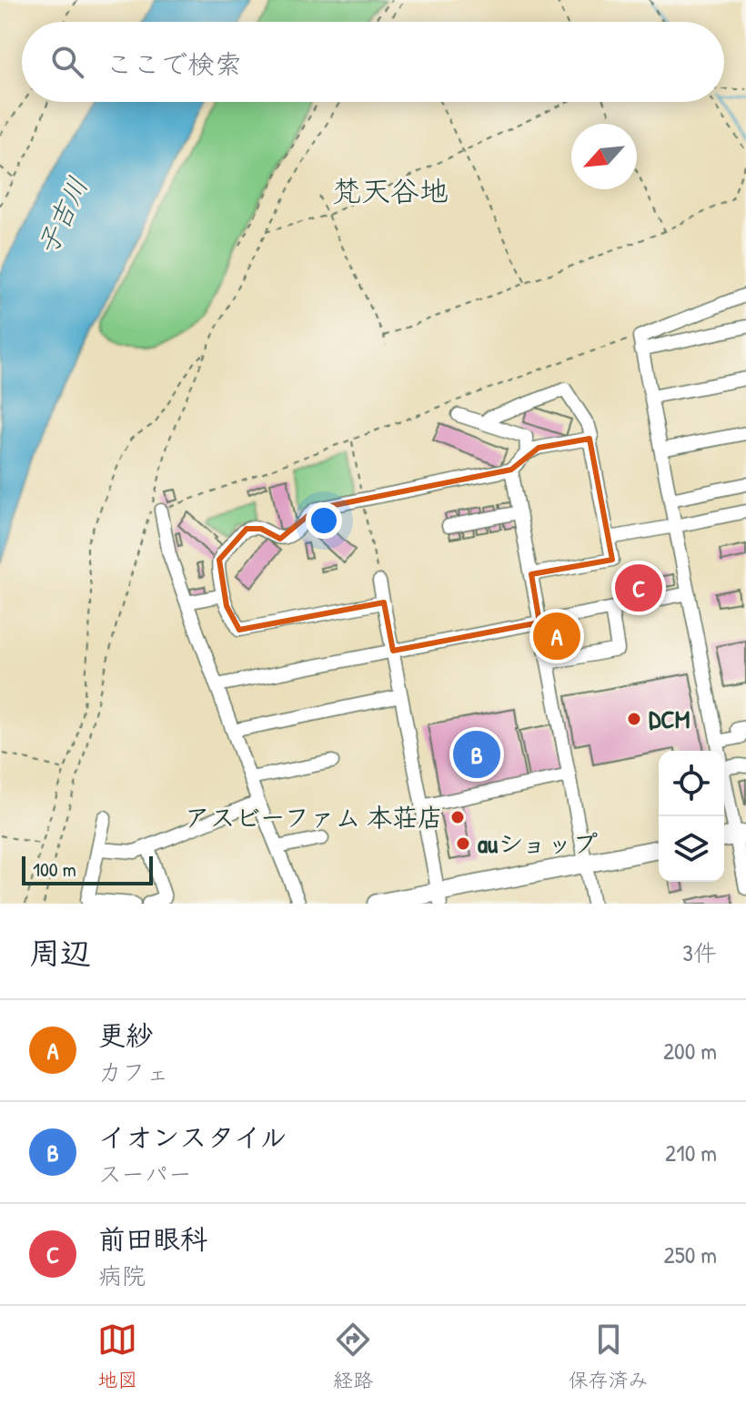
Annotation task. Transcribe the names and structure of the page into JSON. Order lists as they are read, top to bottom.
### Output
{
  "districts": ["梵天谷地"],
  "water": ["子吉川"],
  "places": ["DCM", "アスビーファム 本荘店", "auショップ"],
  "scale_bar": "100 m",
  "north": "bottom left",
  "page": {
    "search": "ここで検索",
    "pins": ["C", "A", "B"],
    "scale": "100 m",
    "heading": ["周辺", "3件"],
    "list": [
      {
        "mark": "A",
        "name": "更紗",
        "note": "カフェ",
        "value": "200 m"
      },
      {
        "mark": "B",
        "name": "イオンスタイル",
        "note": "スーパー",
        "value": "210 m"
      },
      {
        "mark": "C",
        "name": "前田眼科",
        "note": "病院",
        "value": "250 m"
      }
    ],
    "nav": ["地図", "経路", "保存済み"]
  }
}
